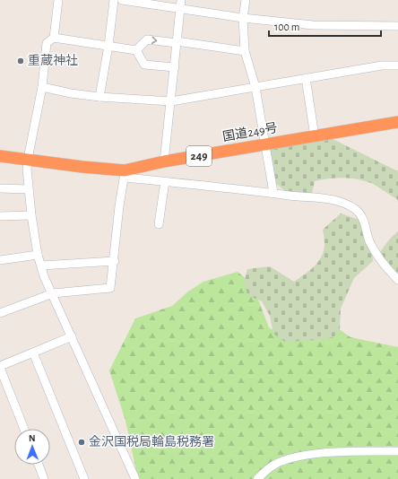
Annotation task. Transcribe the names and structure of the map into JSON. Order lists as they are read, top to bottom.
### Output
{
  "streets": {
    "highway": ["国道249号", "249"]
  },
  "places": ["重蔵神社", "金沢国税局輪島税務署"],
  "scale_bar": "100 m",
  "north": "top"
}
